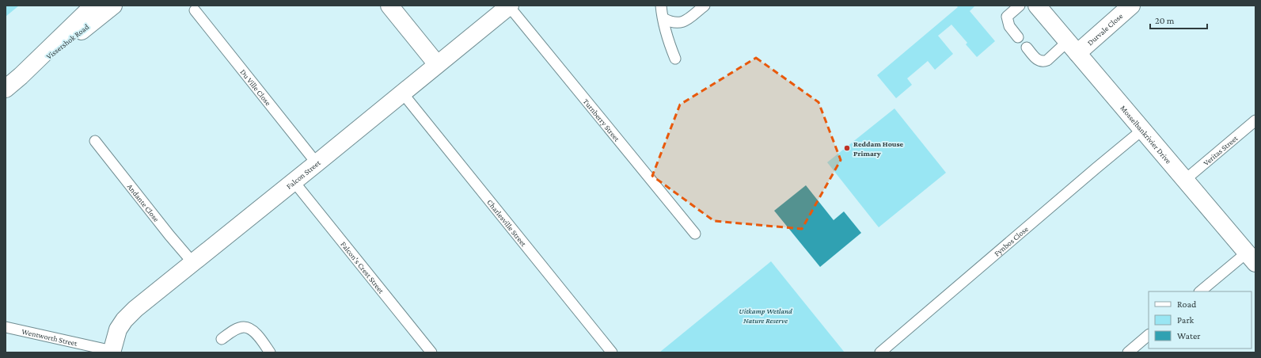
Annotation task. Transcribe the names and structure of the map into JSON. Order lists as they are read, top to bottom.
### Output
{
  "streets": {
    "street": [
      "Durvale Close",
      "Vissershok Road",
      "Mosselbankrivier Drive",
      "Falcon Street"
    ],
    "lane": [
      "Du Ville Close",
      "Turnberry Street",
      "Veritas Street",
      "Andante Close",
      "Charlesville Street",
      "Fynbos Close",
      "Falcon's Crest Street",
      "Wentworth Street"
    ]
  },
  "crossings": [
    ["Durvale Close", "Mosselbankrivier Drive"],
    ["Du Ville Close", "Falcon Street"],
    ["Turnberry Street", "Falcon Street"],
    ["Mosselbankrivier Drive", "Veritas Street"],
    ["Mosselbankrivier Drive", "Fynbos Close"],
    ["Falcon Street", "Andante Close"],
    ["Falcon Street", "Charlesville Street"],
    ["Falcon Street", "Falcon's Crest Street"],
    ["Falcon Street", "Wentworth Street"]
  ],
  "parks": ["Uitkamp Wetland Nature Reserve"],
  "places": ["Reddam House Primary"],
  "legend": ["Road", "Park", "Water"],
  "scale_bar": "20 m"
}
